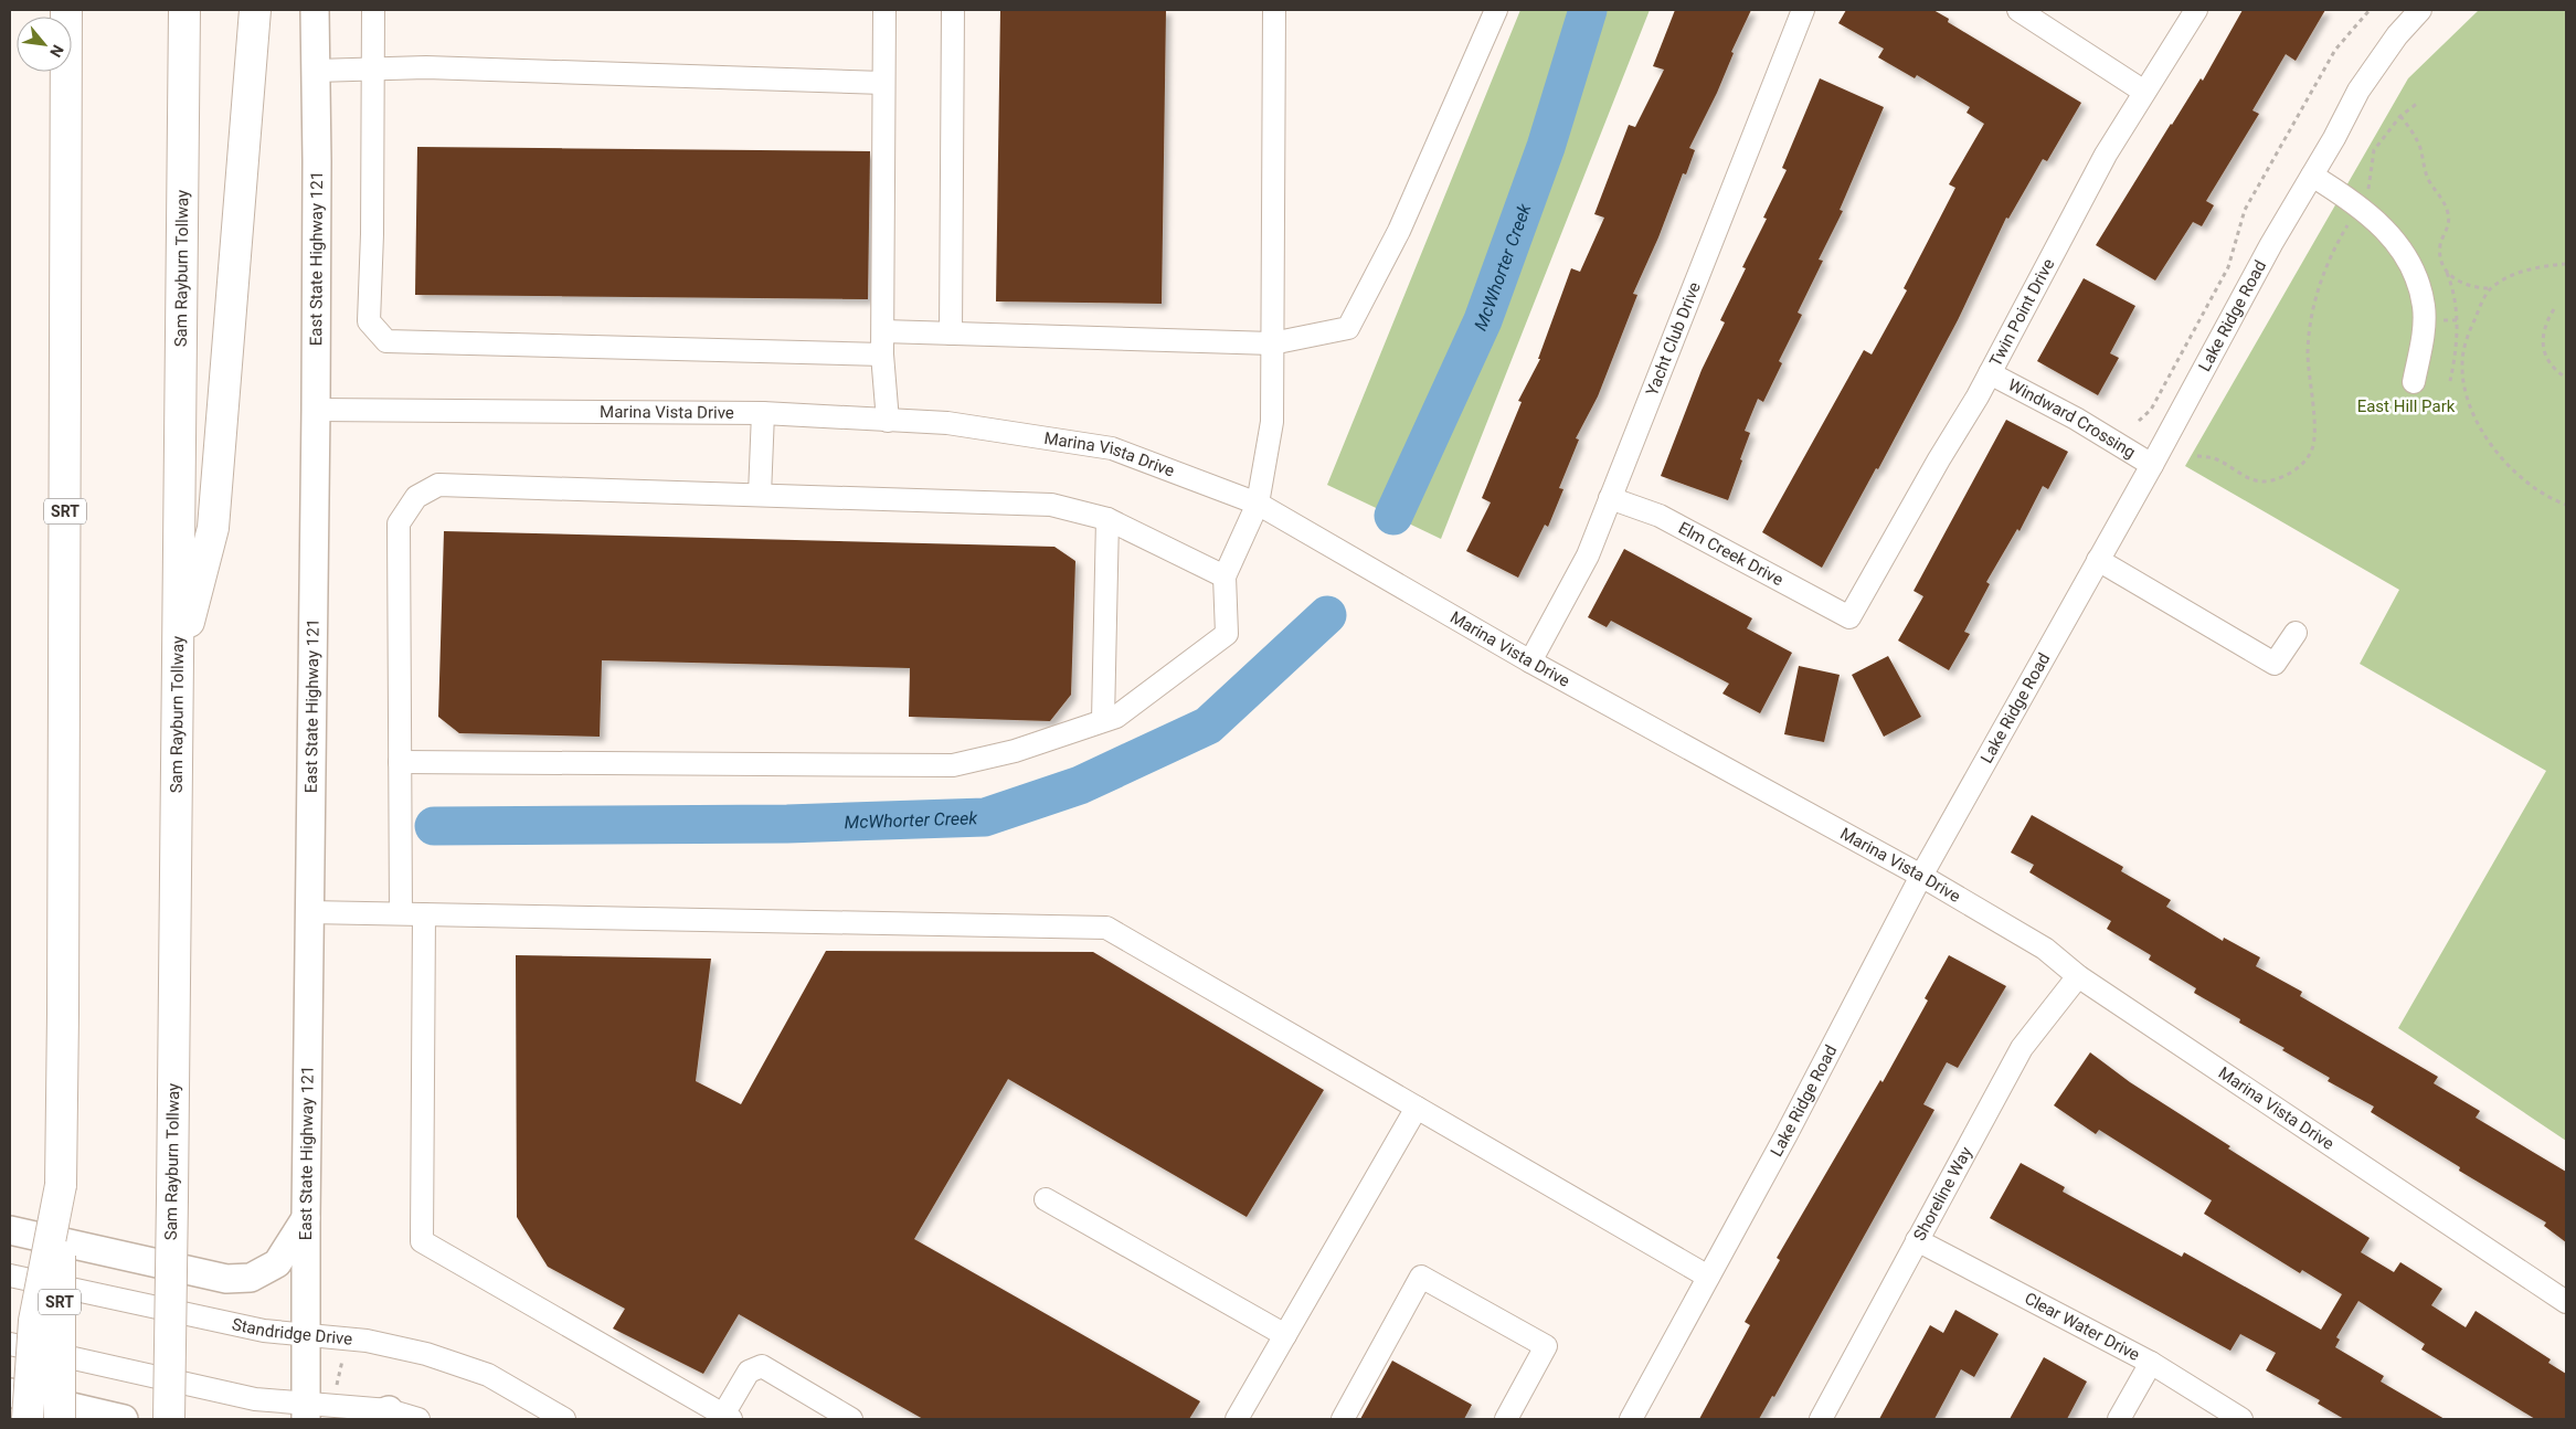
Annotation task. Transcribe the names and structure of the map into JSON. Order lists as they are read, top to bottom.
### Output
{
  "streets": {
    "highway": ["Sam Rayburn Tollway", "SRT"],
    "main road": ["East State Highway 121"],
    "street": [
      "Twin Point Drive",
      "Lake Ridge Road",
      "Yacht Club Drive",
      "Marina Vista Drive",
      "Windward Crossing",
      "Elm Creek Drive",
      "Shoreline Way",
      "Clear Water Drive",
      "Standridge Drive"
    ]
  },
  "crossings": [
    ["East State Highway 121", "Marina Vista Drive"],
    ["East State Highway 121", "Standridge Drive"],
    ["Twin Point Drive", "Windward Crossing"],
    ["Twin Point Drive", "Elm Creek Drive"],
    ["Lake Ridge Road", "Marina Vista Drive"],
    ["Lake Ridge Road", "Windward Crossing"],
    ["Yacht Club Drive", "Marina Vista Drive"],
    ["Yacht Club Drive", "Elm Creek Drive"],
    ["Marina Vista Drive", "Shoreline Way"],
    ["Shoreline Way", "Clear Water Drive"]
  ],
  "water": ["McWhorter Creek"],
  "parks": ["East Hill Park"],
  "north": "bottom right"
}
